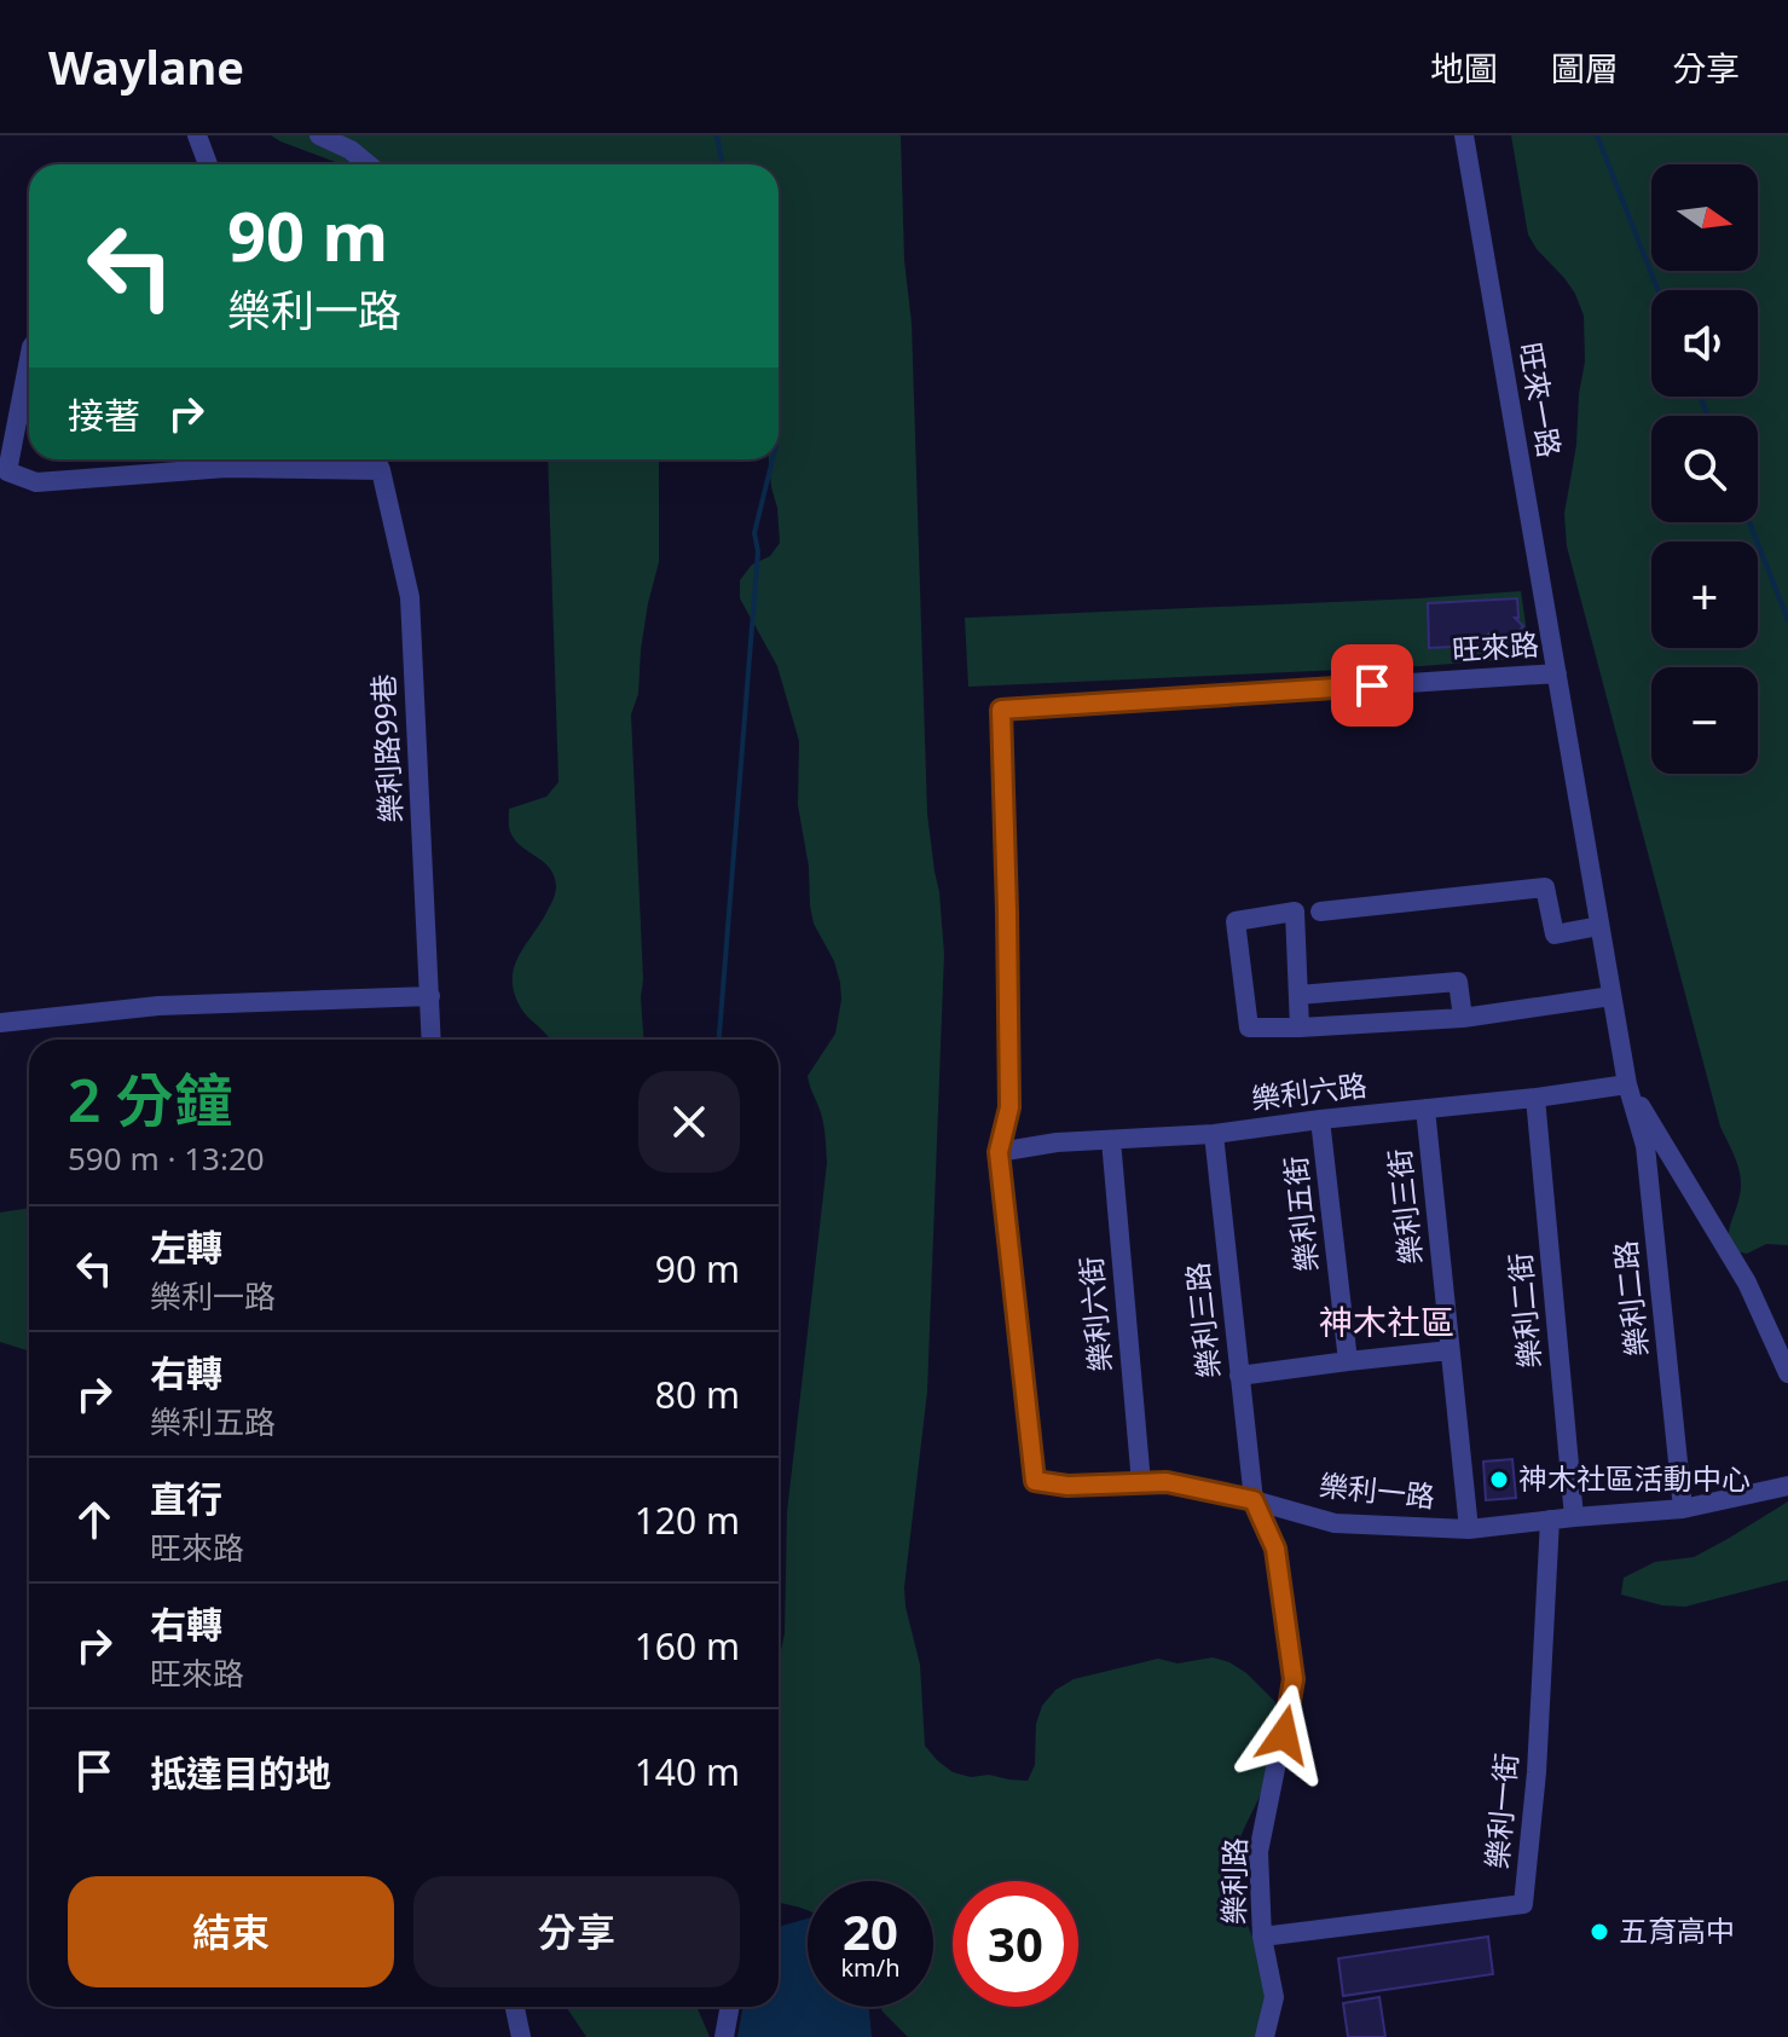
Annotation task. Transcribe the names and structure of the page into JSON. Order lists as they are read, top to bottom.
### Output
{
  "streets": {
    "street": [
      "旺來一路",
      "旺來路",
      "樂利路99巷",
      "樂利六路",
      "樂利三街",
      "樂利五街",
      "樂利二路",
      "樂利二街",
      "樂利六街",
      "樂利三路",
      "樂利一路",
      "樂利一街",
      "樂利路"
    ]
  },
  "crossings": [
    ["旺來一路", "旺來路"],
    ["旺來路", "樂利六路"],
    ["旺來路", "樂利二路"],
    ["旺來路", "樂利一路"],
    ["樂利六路", "樂利三街"],
    ["樂利六路", "樂利五街"],
    ["樂利六路", "樂利二路"],
    ["樂利六路", "樂利二街"],
    ["樂利六路", "樂利六街"],
    ["樂利六路", "樂利三路"],
    ["樂利六路", "樂利一路"],
    ["樂利三街", "樂利一路"],
    ["樂利二路", "樂利一路"],
    ["樂利二街", "樂利一路"],
    ["樂利六街", "樂利一路"],
    ["樂利三路", "樂利一路"],
    ["樂利三路", "樂利路"],
    ["樂利一路", "樂利一街"],
    ["樂利一路", "樂利路"],
    ["樂利一街", "樂利路"]
  ],
  "districts": ["神木社區"],
  "places": ["神木社區活動中心", "五育高中"],
  "north": "right",
  "page": {
    "header": "Waylane",
    "nav": ["地圖", "圖層", "分享"],
    "map_buttons": ["+", "−"],
    "turn": ["90 m", "樂利一路"],
    "then": "接著",
    "heading": ["2 分鐘", "590 m · 13:20"],
    "list": [
      {
        "name": "左轉",
        "note": "樂利一路",
        "value": "90 m"
      },
      {
        "name": "右轉",
        "note": "樂利五路",
        "value": "80 m"
      },
      {
        "name": "直行",
        "note": "旺來路",
        "value": "120 m"
      },
      {
        "name": "右轉",
        "note": "旺來路",
        "value": "160 m"
      },
      {
        "name": "抵達目的地",
        "value": "140 m"
      }
    ],
    "buttons": ["結束", "分享"],
    "speed": "20 km/h",
    "limit": "30"
  }
}
